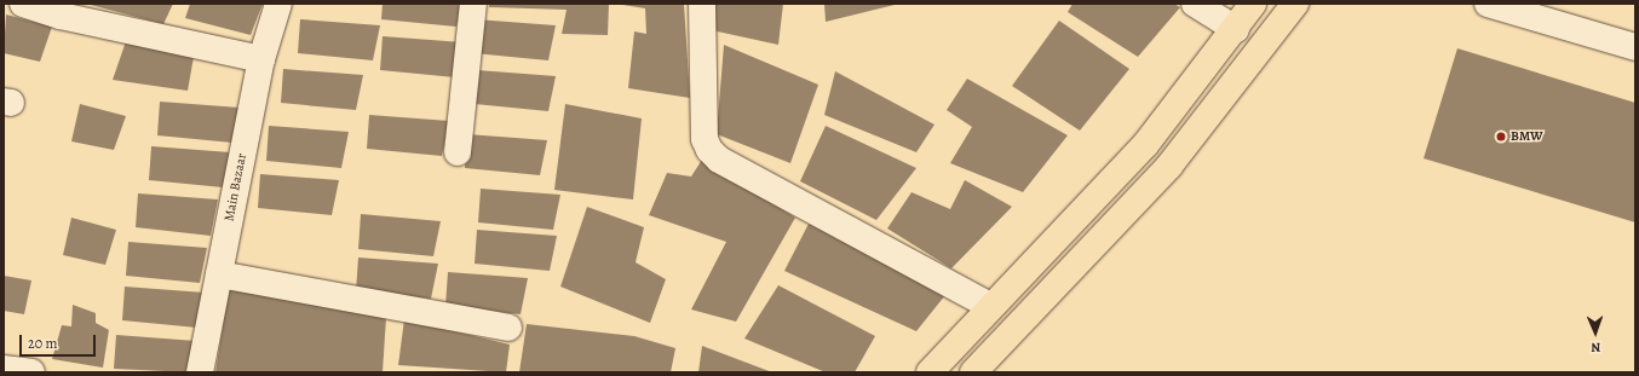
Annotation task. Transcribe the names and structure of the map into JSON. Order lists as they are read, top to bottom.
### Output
{
  "streets": {
    "street": ["Main Bazaar"]
  },
  "places": ["BMW"],
  "scale_bar": "20 m",
  "north": "bottom"
}
